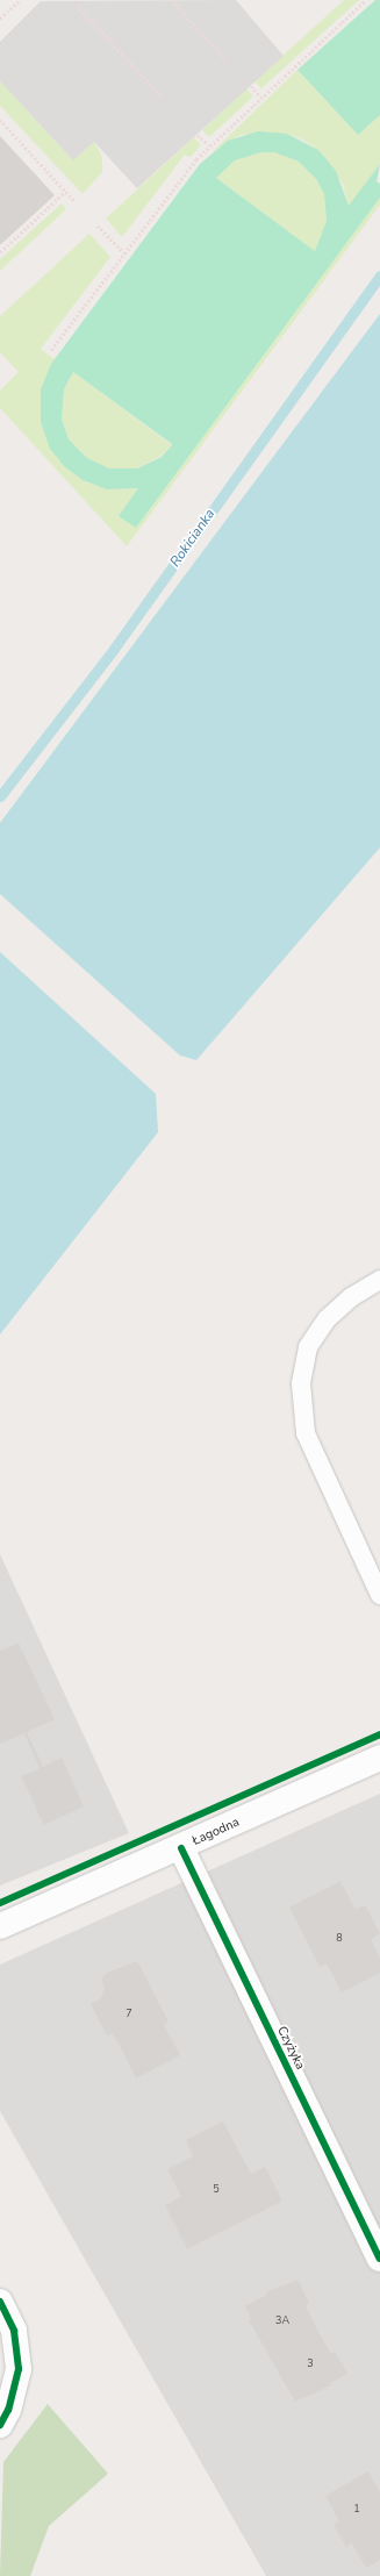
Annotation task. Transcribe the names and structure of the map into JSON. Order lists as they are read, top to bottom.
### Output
{
  "streets": {
    "street": ["Łagodna", "Czyżyka"]
  },
  "crossings": [
    ["Łagodna", "Czyżyka"]
  ],
  "water": ["Rokicianka"],
  "house_numbers": [
    "8",
    "7",
    "5",
    "3A",
    "3",
    "1"
  ]
}
